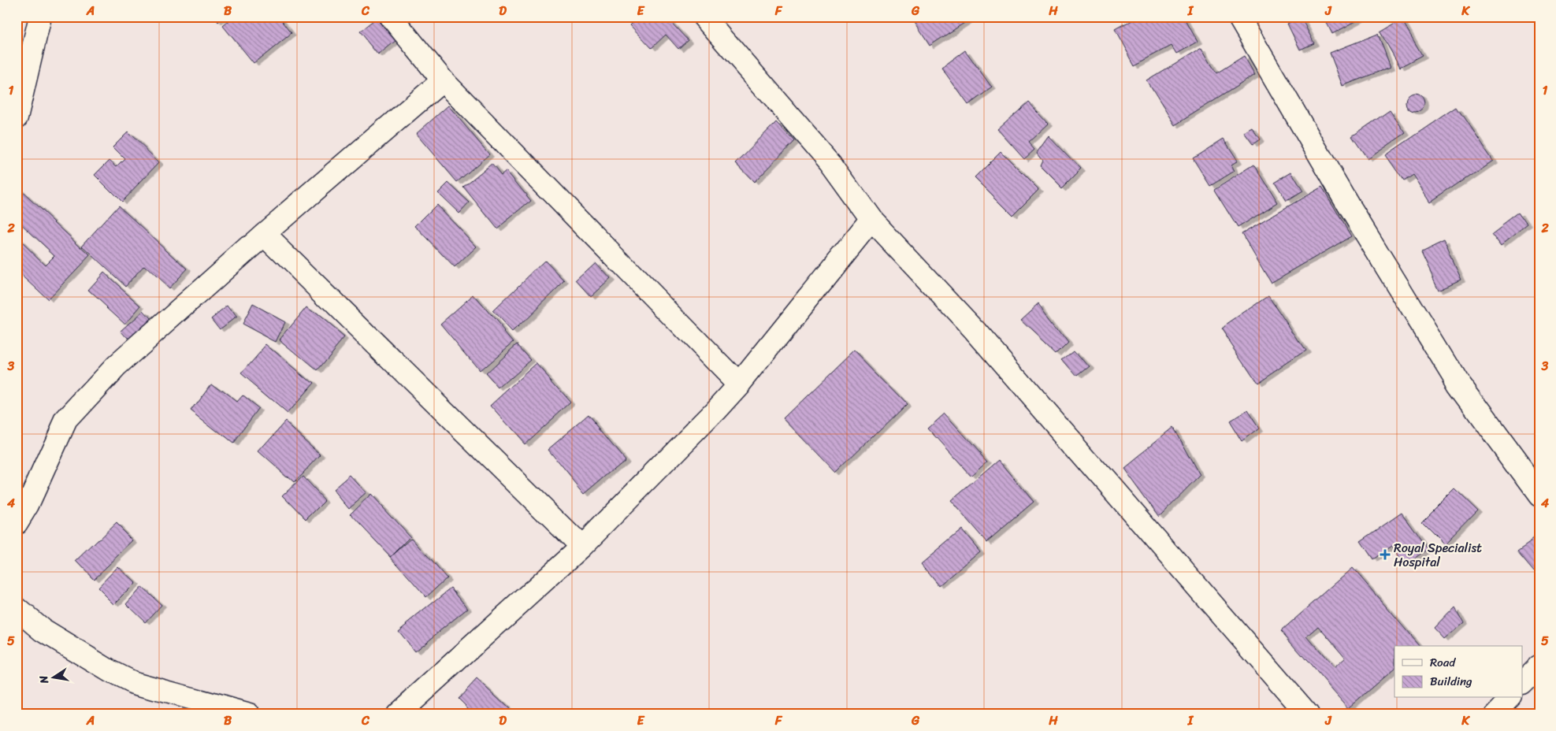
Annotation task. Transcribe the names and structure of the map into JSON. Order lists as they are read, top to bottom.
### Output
{
  "places": {
    "health": ["Royal Specialist Hospital"]
  },
  "legend": ["Road", "Building"],
  "north": "left",
  "grid": {
    "columns": [
      "A",
      "B",
      "C",
      "D",
      "E",
      "F",
      "G",
      "H",
      "I",
      "J",
      "K"
    ],
    "rows": [
      "1",
      "2",
      "3",
      "4",
      "5"
    ]
  }
}
